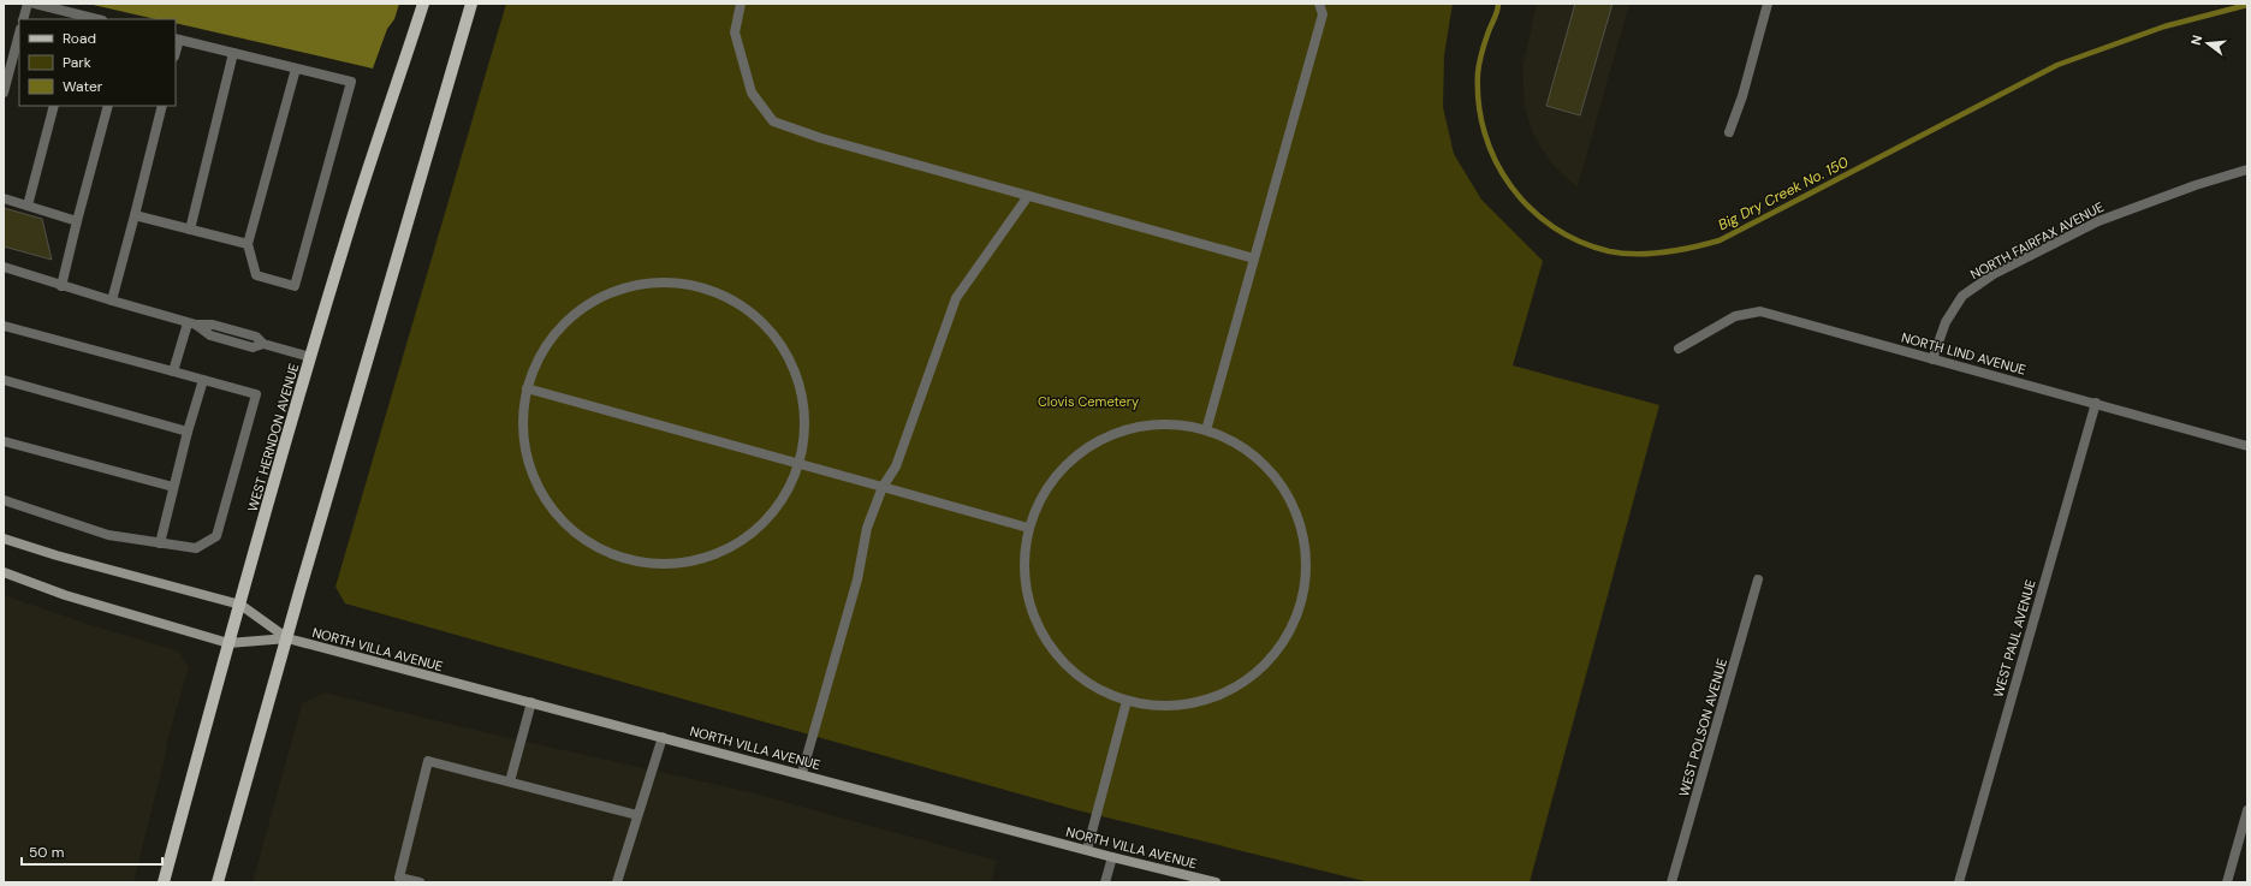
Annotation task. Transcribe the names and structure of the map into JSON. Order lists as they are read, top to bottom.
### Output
{
  "streets": {
    "main road": ["WEST HERNDON AVENUE", "NORTH VILLA AVENUE"],
    "street": [
      "NORTH FAIRFAX AVENUE",
      "NORTH LIND AVENUE",
      "WEST PAUL AVENUE",
      "WEST POLSON AVENUE"
    ]
  },
  "crossings": [
    ["NORTH FAIRFAX AVENUE", "NORTH LIND AVENUE"],
    ["NORTH LIND AVENUE", "WEST PAUL AVENUE"],
    ["WEST HERNDON AVENUE", "NORTH VILLA AVENUE"]
  ],
  "water": ["Big Dry Creek No. 150"],
  "parks": ["Clovis Cemetery"],
  "legend": ["Road", "Park", "Water"],
  "scale_bar": "50 m",
  "north": "left"
}
